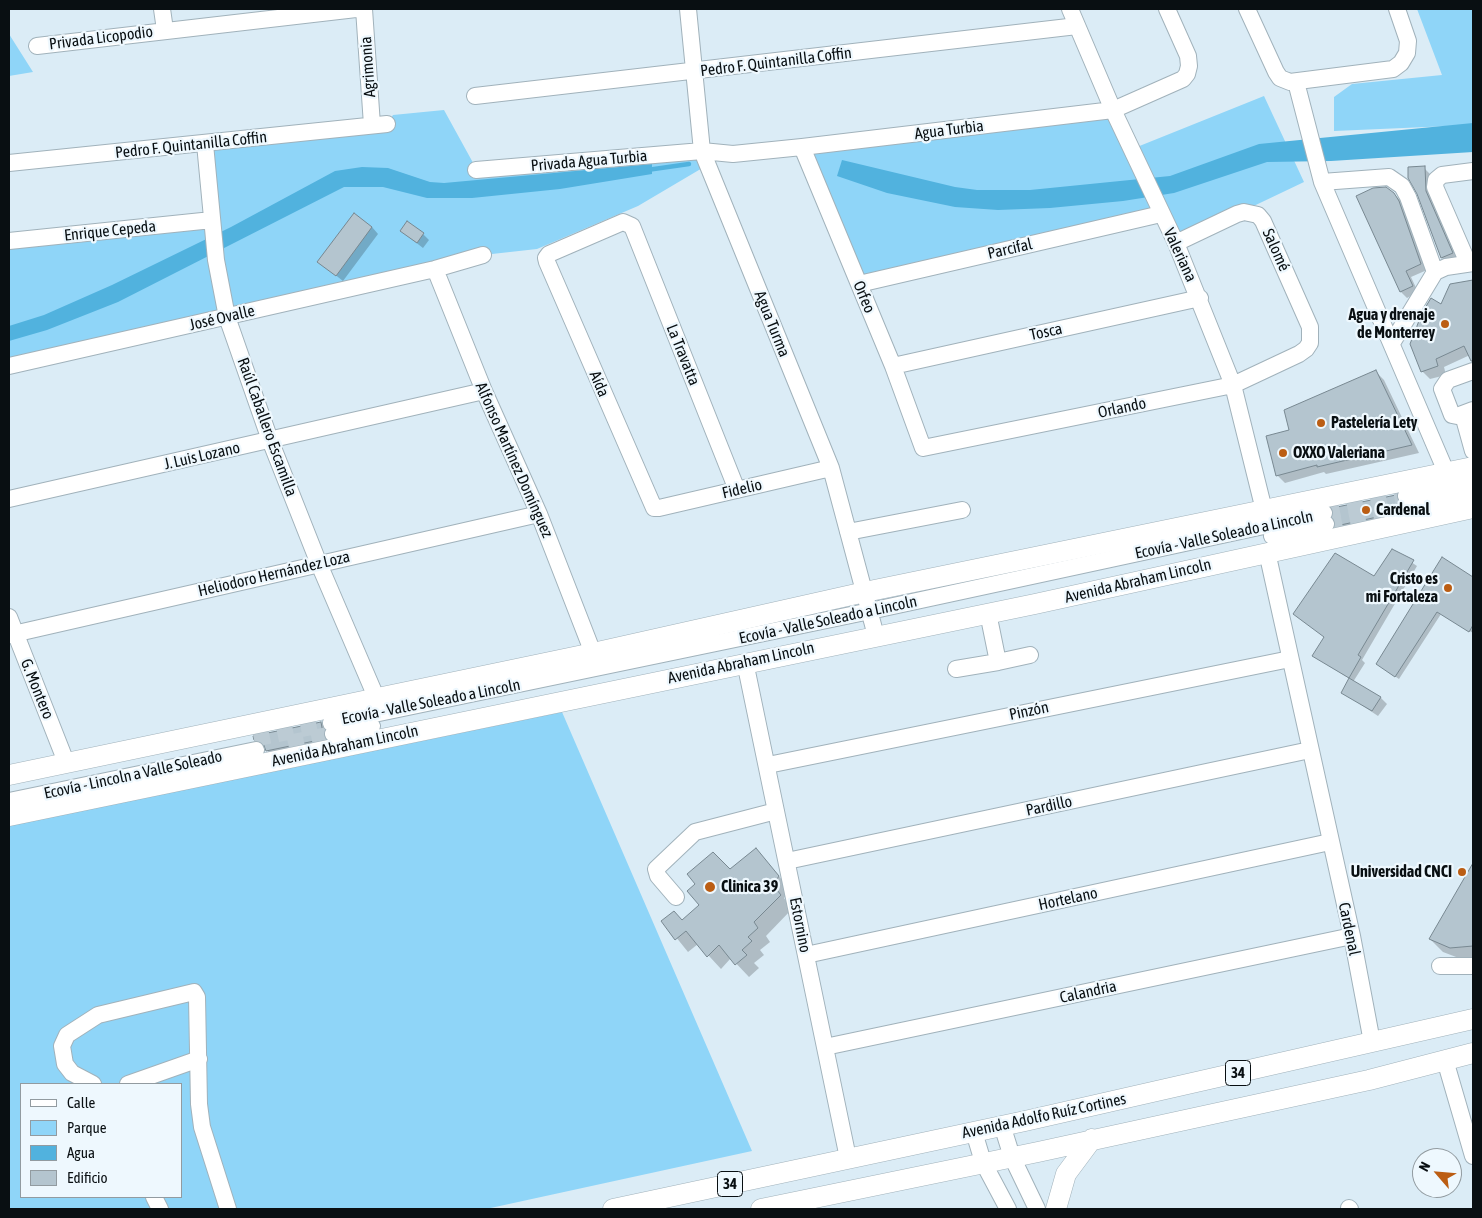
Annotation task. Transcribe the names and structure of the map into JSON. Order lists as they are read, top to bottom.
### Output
{
  "streets": {
    "main road": ["Avenida Abraham Lincoln", "34", "Avenida Adolfo Ruíz Cortines"],
    "street": [
      "Privada Licopodio",
      "Pedro F. Quintanilla Coffin",
      "Agrimonia",
      "Agua Turbia",
      "Privada Agua Turbia",
      "Enrique Cepeda",
      "Parcifal",
      "Salomé",
      "Valeriana",
      "Orfeo",
      "José Ovalle",
      "Agua Turma",
      "Tosca",
      "La Travatta",
      "Aída",
      "Orlando",
      "Raúl Caballero Escamilla",
      "J. Luis Lozano",
      "Alfonso Martínez Domínguez",
      "Fidelio",
      "Heliodoro Hernández Loza",
      "G. Montero",
      "Pinzón",
      "Ecovía - Lincoln a Valle Soleado",
      "Pardillo",
      "Hortelano",
      "Estornino",
      "Cardenal",
      "Calandria"
    ]
  },
  "crossings": [
    ["Pedro F. Quintanilla Coffin", "Agrimonia"],
    ["Pedro F. Quintanilla Coffin", "Valeriana"],
    ["Pedro F. Quintanilla Coffin", "Agua Turma"],
    ["Pedro F. Quintanilla Coffin", "Raúl Caballero Escamilla"],
    ["Agua Turbia", "Privada Agua Turbia"],
    ["Agua Turbia", "Valeriana"],
    ["Agua Turbia", "Orfeo"],
    ["Agua Turbia", "Agua Turma"],
    ["Privada Agua Turbia", "Agua Turma"],
    ["Enrique Cepeda", "Raúl Caballero Escamilla"],
    ["Parcifal", "Valeriana"],
    ["Parcifal", "Orfeo"],
    ["Salomé", "Valeriana"],
    ["Salomé", "Orlando"],
    ["Valeriana", "Tosca"],
    ["Valeriana", "Orlando"],
    ["Orfeo", "Tosca"],
    ["Orfeo", "Orlando"],
    ["José Ovalle", "Raúl Caballero Escamilla"],
    ["José Ovalle", "Alfonso Martínez Domínguez"],
    ["Agua Turma", "Fidelio"],
    ["Agua Turma", "Avenida Abraham Lincoln"],
    ["La Travatta", "Aída"],
    ["La Travatta", "Fidelio"],
    ["Aída", "Fidelio"],
    ["Raúl Caballero Escamilla", "J. Luis Lozano"],
    ["Raúl Caballero Escamilla", "Heliodoro Hernández Loza"],
    ["J. Luis Lozano", "Alfonso Martínez Domínguez"],
    ["Alfonso Martínez Domínguez", "Heliodoro Hernández Loza"],
    ["Heliodoro Hernández Loza", "G. Montero"],
    ["Avenida Abraham Lincoln", "Estornino"],
    ["Avenida Abraham Lincoln", "Cardenal"],
    ["Pinzón", "Estornino"],
    ["Pinzón", "Cardenal"],
    ["Pardillo", "Estornino"],
    ["Pardillo", "Cardenal"],
    ["Hortelano", "Estornino"],
    ["Hortelano", "Cardenal"],
    ["Estornino", "Calandria"],
    ["Estornino", "Avenida Adolfo Ruíz Cortines"],
    ["Cardenal", "Calandria"],
    ["Cardenal", "Avenida Adolfo Ruíz Cortines"]
  ],
  "places": [
    "Agua y drenaje de Monterrey",
    "Pastelería Lety",
    "OXXO Valeriana",
    "Cardenal",
    "Cristo es mi Fortaleza",
    "Universidad CNCI",
    "Clinica 39"
  ],
  "legend": [
    "Calle",
    "Parque",
    "Agua",
    "Edificio"
  ],
  "north": "top left"
}
